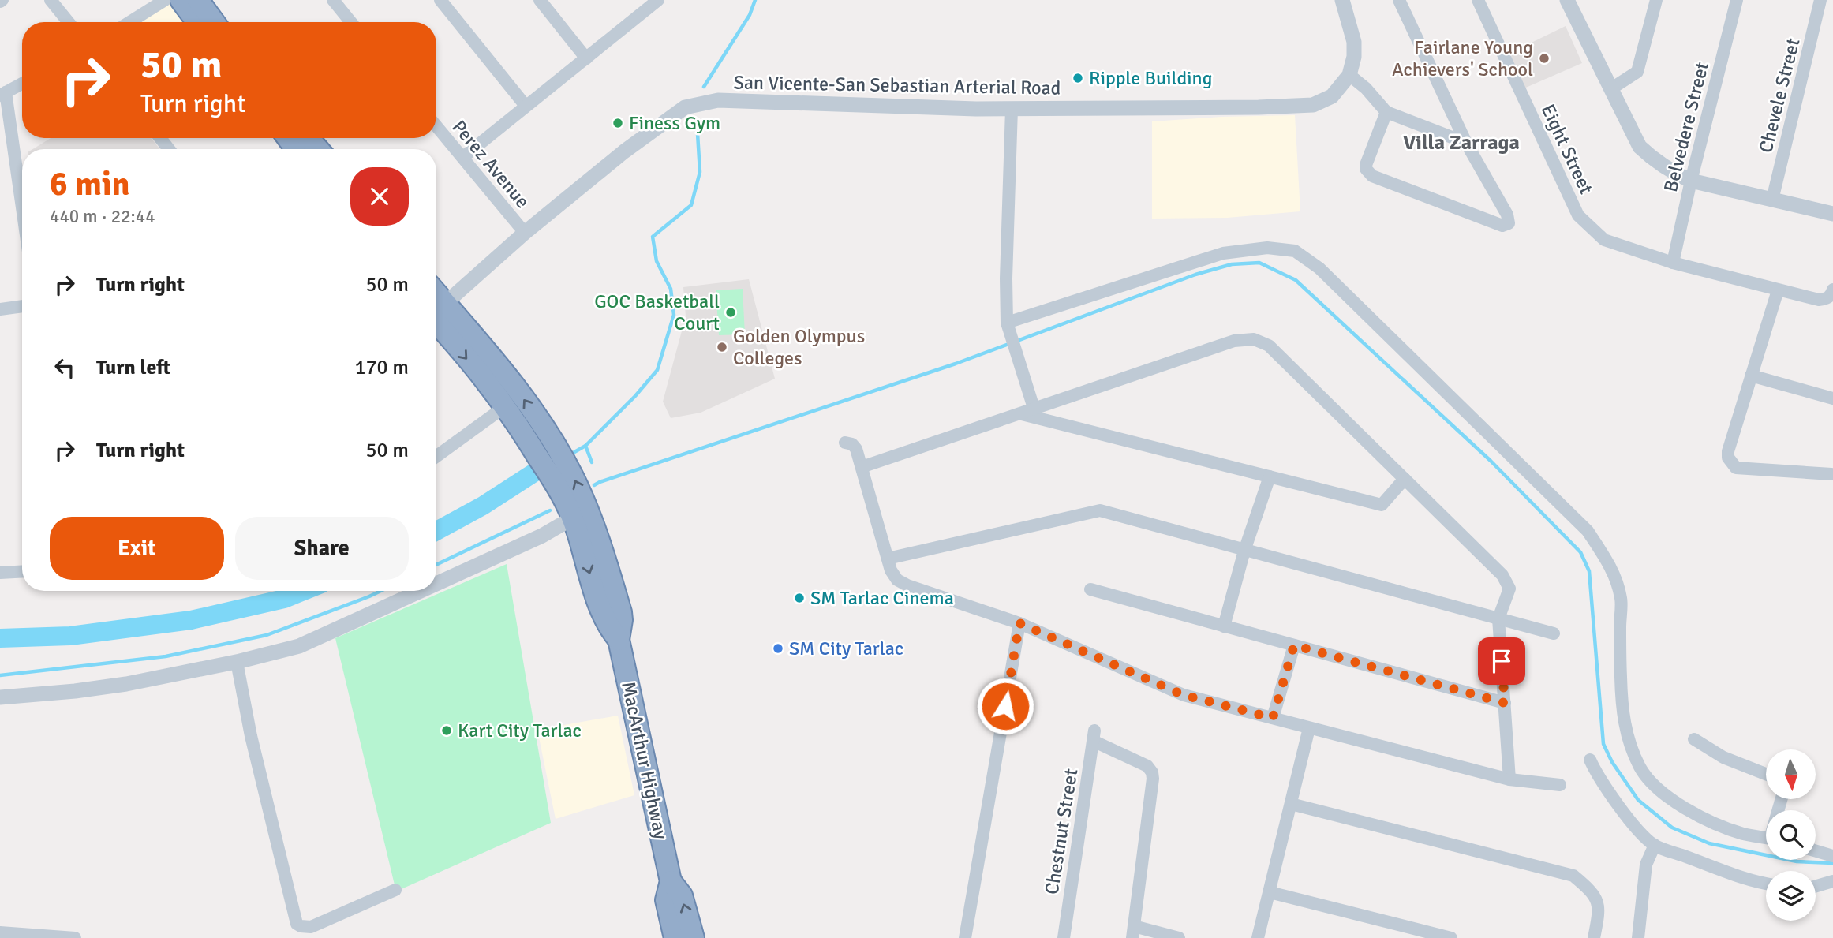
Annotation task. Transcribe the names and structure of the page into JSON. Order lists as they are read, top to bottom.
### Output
{
  "streets": {
    "highway": ["MacArthur Highway"],
    "street": [
      "San Vicente-San Sebastian Arterial Road",
      "Chevele Street",
      "Belvedere Street",
      "Eight Street",
      "Perez Avenue",
      "Chestnut Street"
    ]
  },
  "crossings": [
    ["San Vicente-San Sebastian Arterial Road", "Perez Avenue"],
    ["Belvedere Street", "Eight Street"]
  ],
  "districts": ["Villa Zarraga"],
  "places": [
    "Fairlane Young Achievers' School",
    "Ripple Building",
    "Finess Gym",
    "GOC Basketball Court",
    "Golden Olympus Colleges",
    "SM Tarlac Cinema",
    "SM City Tarlac",
    "Kart City Tarlac"
  ],
  "north": "bottom",
  "page": {
    "turn": ["50 m", "Turn right"],
    "heading": ["6 min", "440 m · 22:44"],
    "list": [
      {
        "name": "Turn right",
        "value": "50 m"
      },
      {
        "name": "Turn left",
        "value": "170 m"
      },
      {
        "name": "Turn right",
        "value": "50 m"
      }
    ],
    "buttons": ["Exit", "Share"]
  }
}
